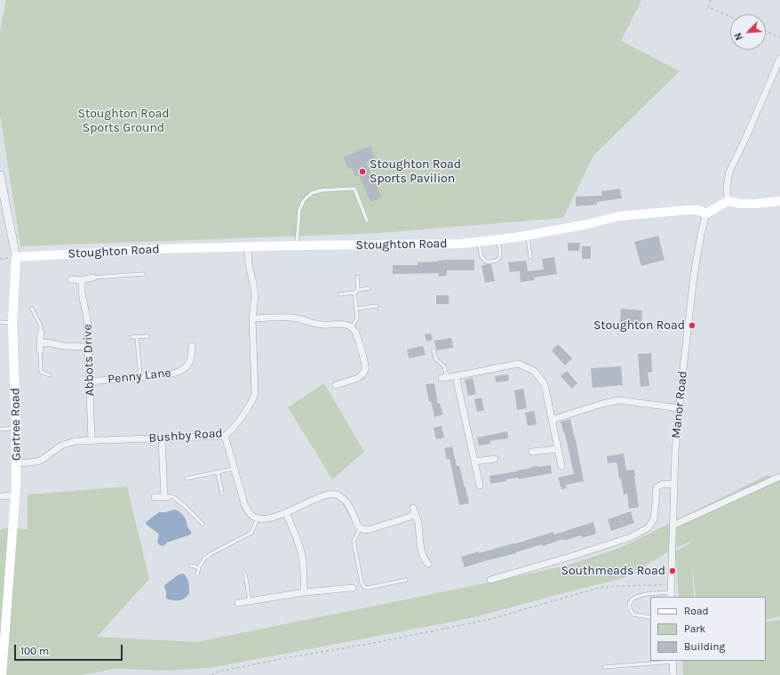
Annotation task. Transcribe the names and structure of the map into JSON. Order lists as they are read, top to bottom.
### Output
{
  "streets": {
    "main road": ["Stoughton Road", "Gartree Road"],
    "street": [
      "Abbots Drive",
      "Penny Lane",
      "Manor Road",
      "Bushby Road"
    ]
  },
  "crossings": [
    ["Stoughton Road", "Manor Road"],
    ["Stoughton Road", "Gartree Road"],
    ["Stoughton Road", "Bushby Road"],
    ["Abbots Drive", "Penny Lane"],
    ["Abbots Drive", "Bushby Road"],
    ["Gartree Road", "Bushby Road"]
  ],
  "parks": ["Stoughton Road Sports Ground"],
  "places": ["Stoughton Road Sports Pavilion", "Stoughton Road", "Southmeads Road"],
  "legend": ["Road", "Park", "Building"],
  "scale_bar": "100 m",
  "north": "bottom left"
}
